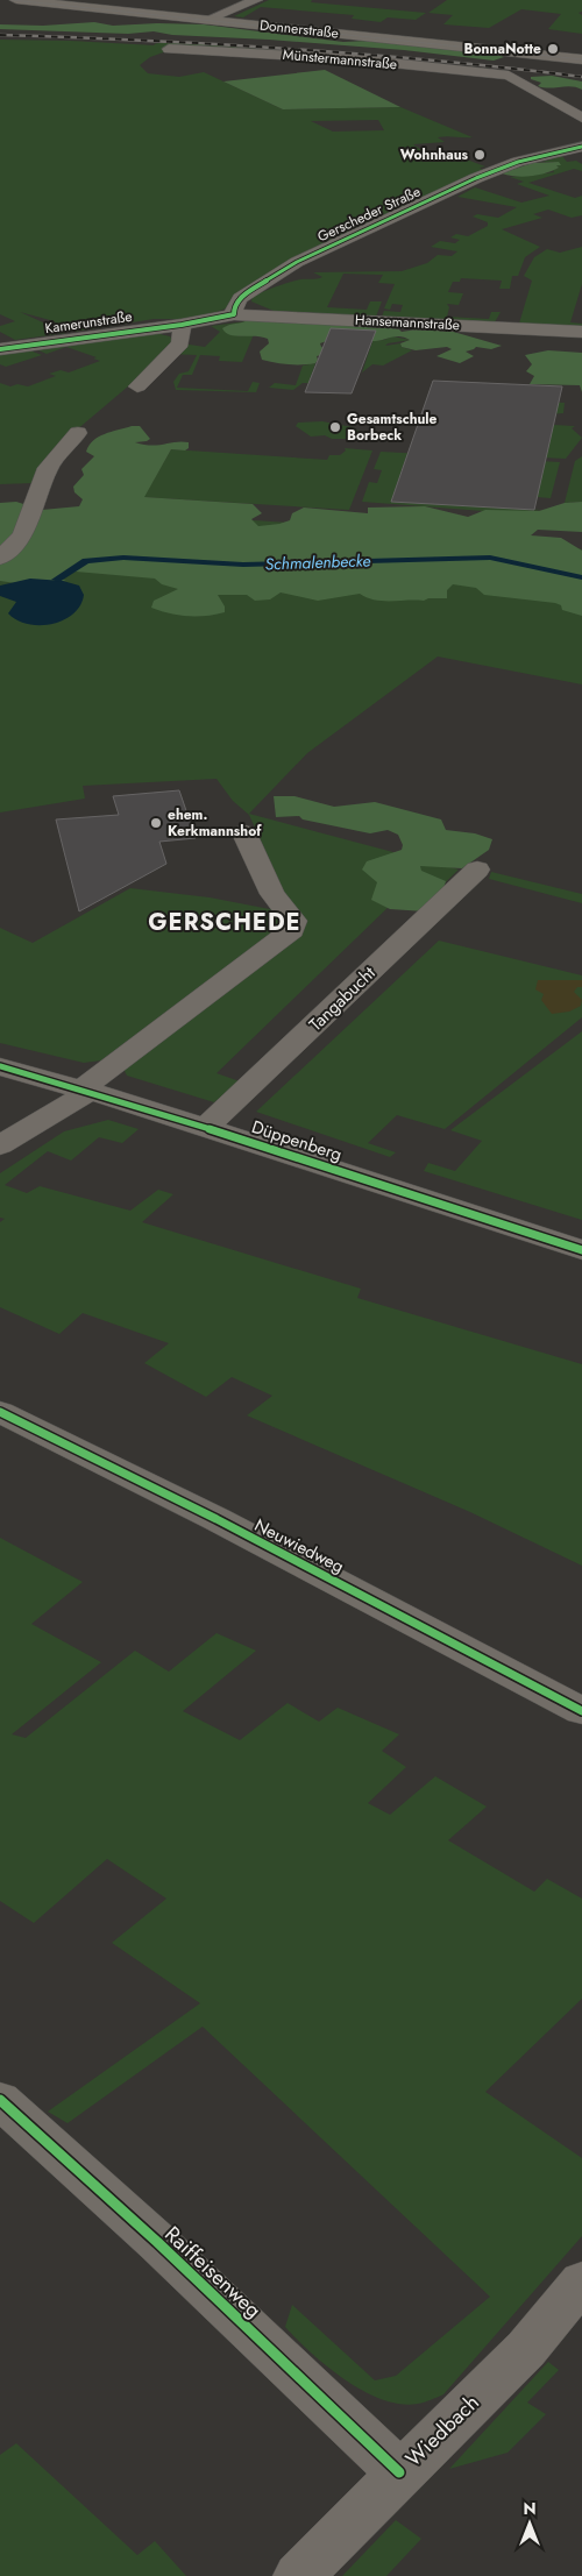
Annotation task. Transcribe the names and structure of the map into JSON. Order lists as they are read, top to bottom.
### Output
{
  "streets": {
    "main road": ["Donnerstraße"],
    "street": [
      "Münstermannstraße",
      "Gerscheder Straße",
      "Kamerunstraße",
      "Hansemannstraße",
      "Tangabucht",
      "Düppenberg",
      "Neuwiedweg",
      "Raiffeisenweg",
      "Wiedbach"
    ]
  },
  "crossings": [
    ["Gerscheder Straße", "Hansemannstraße"],
    ["Tangabucht", "Düppenberg"],
    ["Raiffeisenweg", "Wiedbach"]
  ],
  "districts": ["GERSCHEDE"],
  "water": ["Schmalenbecke"],
  "places": [
    "BonnaNotte",
    "Wohnhaus",
    "Gesamtschule Borbeck",
    "ehem. Kerkmannshof"
  ],
  "north": "top"
}
